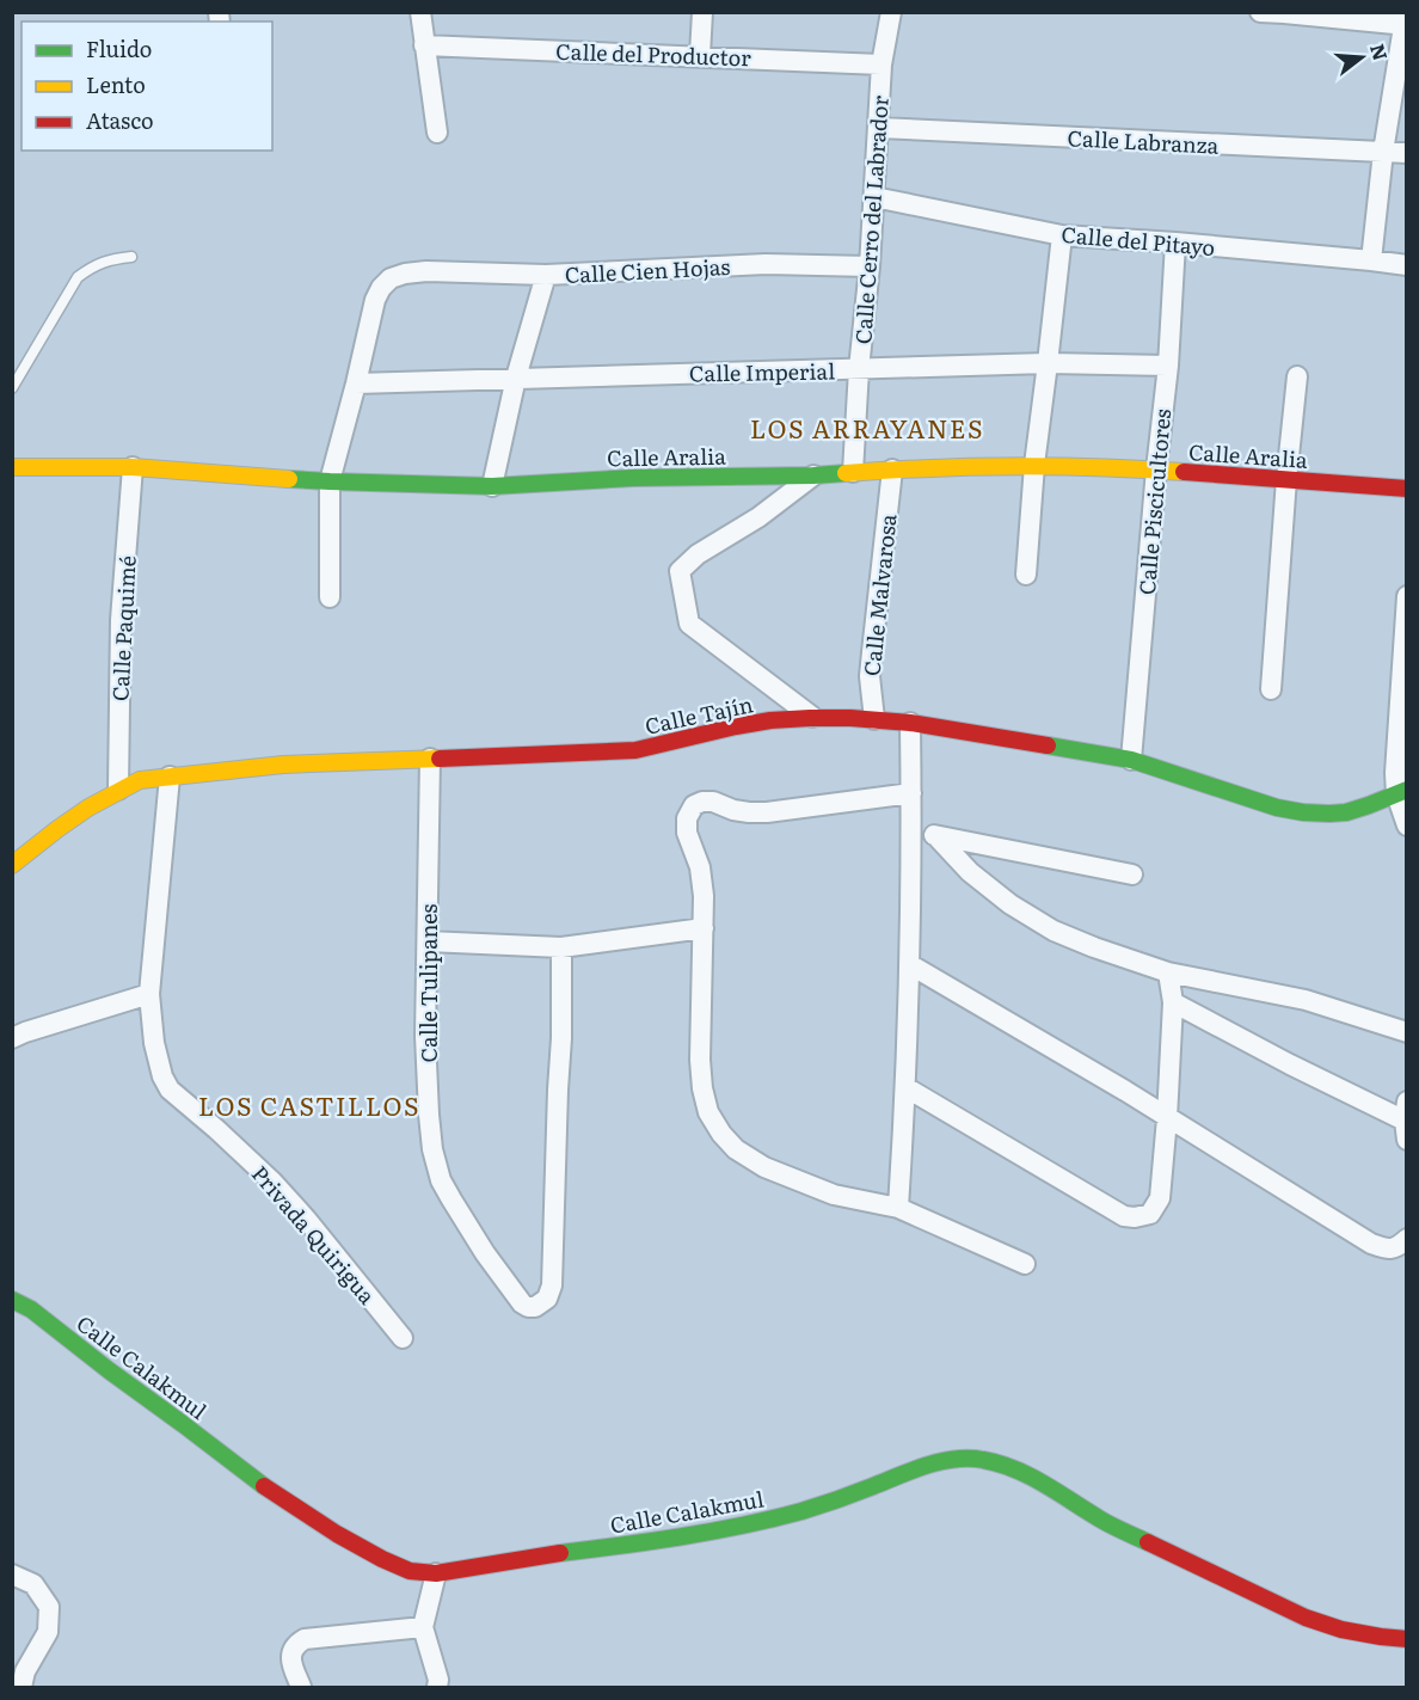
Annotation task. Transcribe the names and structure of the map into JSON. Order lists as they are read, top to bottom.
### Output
{
  "streets": {
    "street": [
      "Calle del Productor",
      "Calle Labranza",
      "Calle Cerro del Labrador",
      "Calle del Pitayo",
      "Calle Cien Hojas",
      "Calle Imperial",
      "Calle Aralia",
      "Calle Piscicultores",
      "Calle Malvarosa",
      "Calle Paquimé",
      "Calle Tajín",
      "Calle Tulipanes",
      "Privada Quirigua",
      "Calle Calakmul"
    ]
  },
  "crossings": [
    ["Calle del Productor", "Calle Cerro del Labrador"],
    ["Calle Labranza", "Calle Cerro del Labrador"],
    ["Calle Cerro del Labrador", "Calle del Pitayo"],
    ["Calle Cerro del Labrador", "Calle Cien Hojas"],
    ["Calle Cerro del Labrador", "Calle Imperial"],
    ["Calle Cerro del Labrador", "Calle Aralia"],
    ["Calle del Pitayo", "Calle Piscicultores"],
    ["Calle Cien Hojas", "Calle Imperial"],
    ["Calle Cien Hojas", "Calle Aralia"],
    ["Calle Imperial", "Calle Piscicultores"],
    ["Calle Aralia", "Calle Piscicultores"],
    ["Calle Aralia", "Calle Malvarosa"],
    ["Calle Aralia", "Calle Paquimé"],
    ["Calle Piscicultores", "Calle Tajín"],
    ["Calle Malvarosa", "Calle Tajín"],
    ["Calle Paquimé", "Calle Tajín"],
    ["Calle Tajín", "Calle Tulipanes"],
    ["Calle Tajín", "Privada Quirigua"]
  ],
  "districts": ["LOS ARRAYANES", "LOS CASTILLOS"],
  "legend": ["Fluido", "Lento", "Atasco"],
  "north": "right"
}
